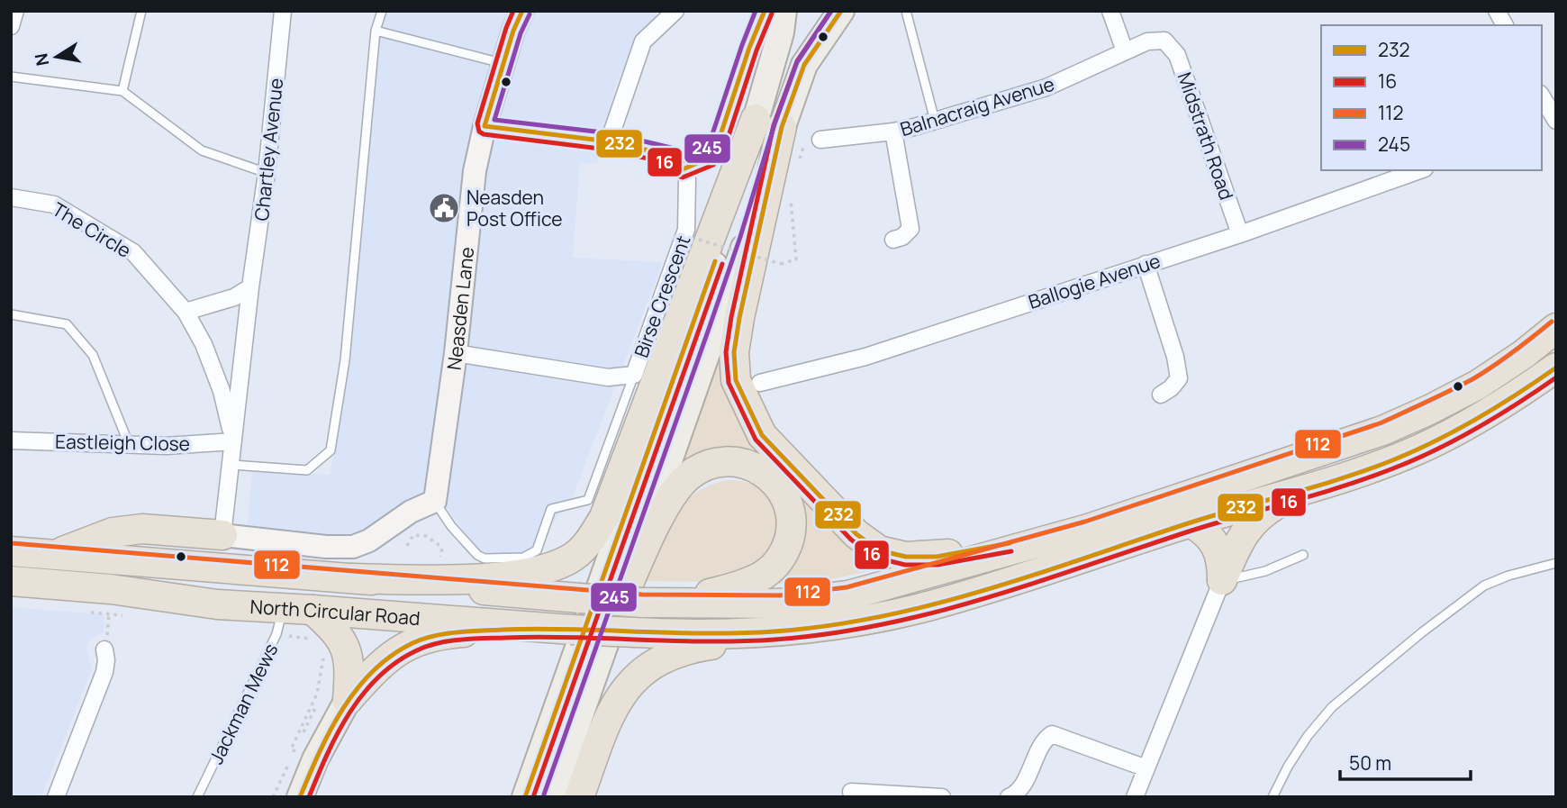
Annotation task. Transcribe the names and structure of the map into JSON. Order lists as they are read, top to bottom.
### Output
{
  "streets": {
    "highway": ["North Circular Road"],
    "street": [
      "Balnacraig Avenue",
      "Midstrath Road",
      "Chartley Avenue",
      "The Circle",
      "Ballogie Avenue",
      "Birse Crescent",
      "Neasden Lane",
      "Eastleigh Close"
    ],
    "lane": ["Jackman Mews"]
  },
  "crossings": [
    ["Balnacraig Avenue", "Midstrath Road"],
    ["Midstrath Road", "Ballogie Avenue"],
    ["Chartley Avenue", "The Circle"],
    ["Chartley Avenue", "Eastleigh Close"],
    ["The Circle", "Eastleigh Close"],
    ["Birse Crescent", "Neasden Lane"],
    ["North Circular Road", "Jackman Mews"]
  ],
  "places": {
    "public building": ["Neasden Post Office"]
  },
  "lines": [
    "transit line 232",
    "transit line 16",
    "transit line 245",
    "transit line 112"
  ],
  "legend": [
    "232",
    "16",
    "112",
    "245"
  ],
  "scale_bar": "50 m",
  "north": "left"
}
